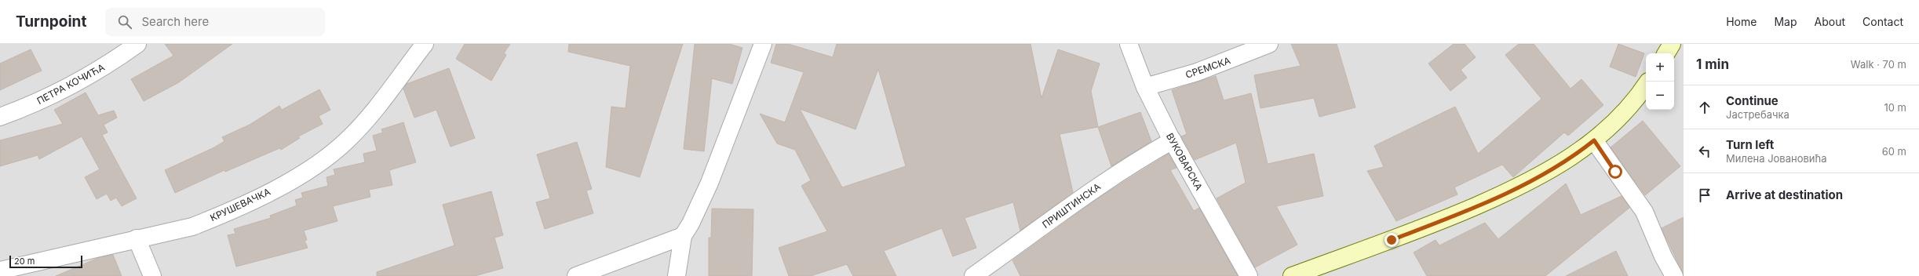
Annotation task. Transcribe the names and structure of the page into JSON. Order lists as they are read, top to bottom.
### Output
{
  "streets": {
    "street": [
      "СРЕМСКА",
      "ПЕТРА КОЧИЋА",
      "ВУКОВАРСКА",
      "КРУШЕВАЧКА",
      "ПРИШТИНСКА"
    ]
  },
  "crossings": [
    ["СРЕМСКА", "ВУКОВАРСКА"],
    ["ВУКОВАРСКА", "ПРИШТИНСКА"]
  ],
  "scale_bar": "20 m",
  "page": {
    "header": "Turnpoint",
    "search": "Search here",
    "nav": [
      "Home",
      "Map",
      "About",
      "Contact"
    ],
    "heading": ["1 min", "Walk · 70 m"],
    "map_buttons": ["+", "−"],
    "list": [
      ["Continue", "Јастребачка", "10 m"],
      ["Turn left", "Милена Јовановића", "60 m"],
      "Arrive at destination"
    ],
    "scale": "20 m"
  }
}
